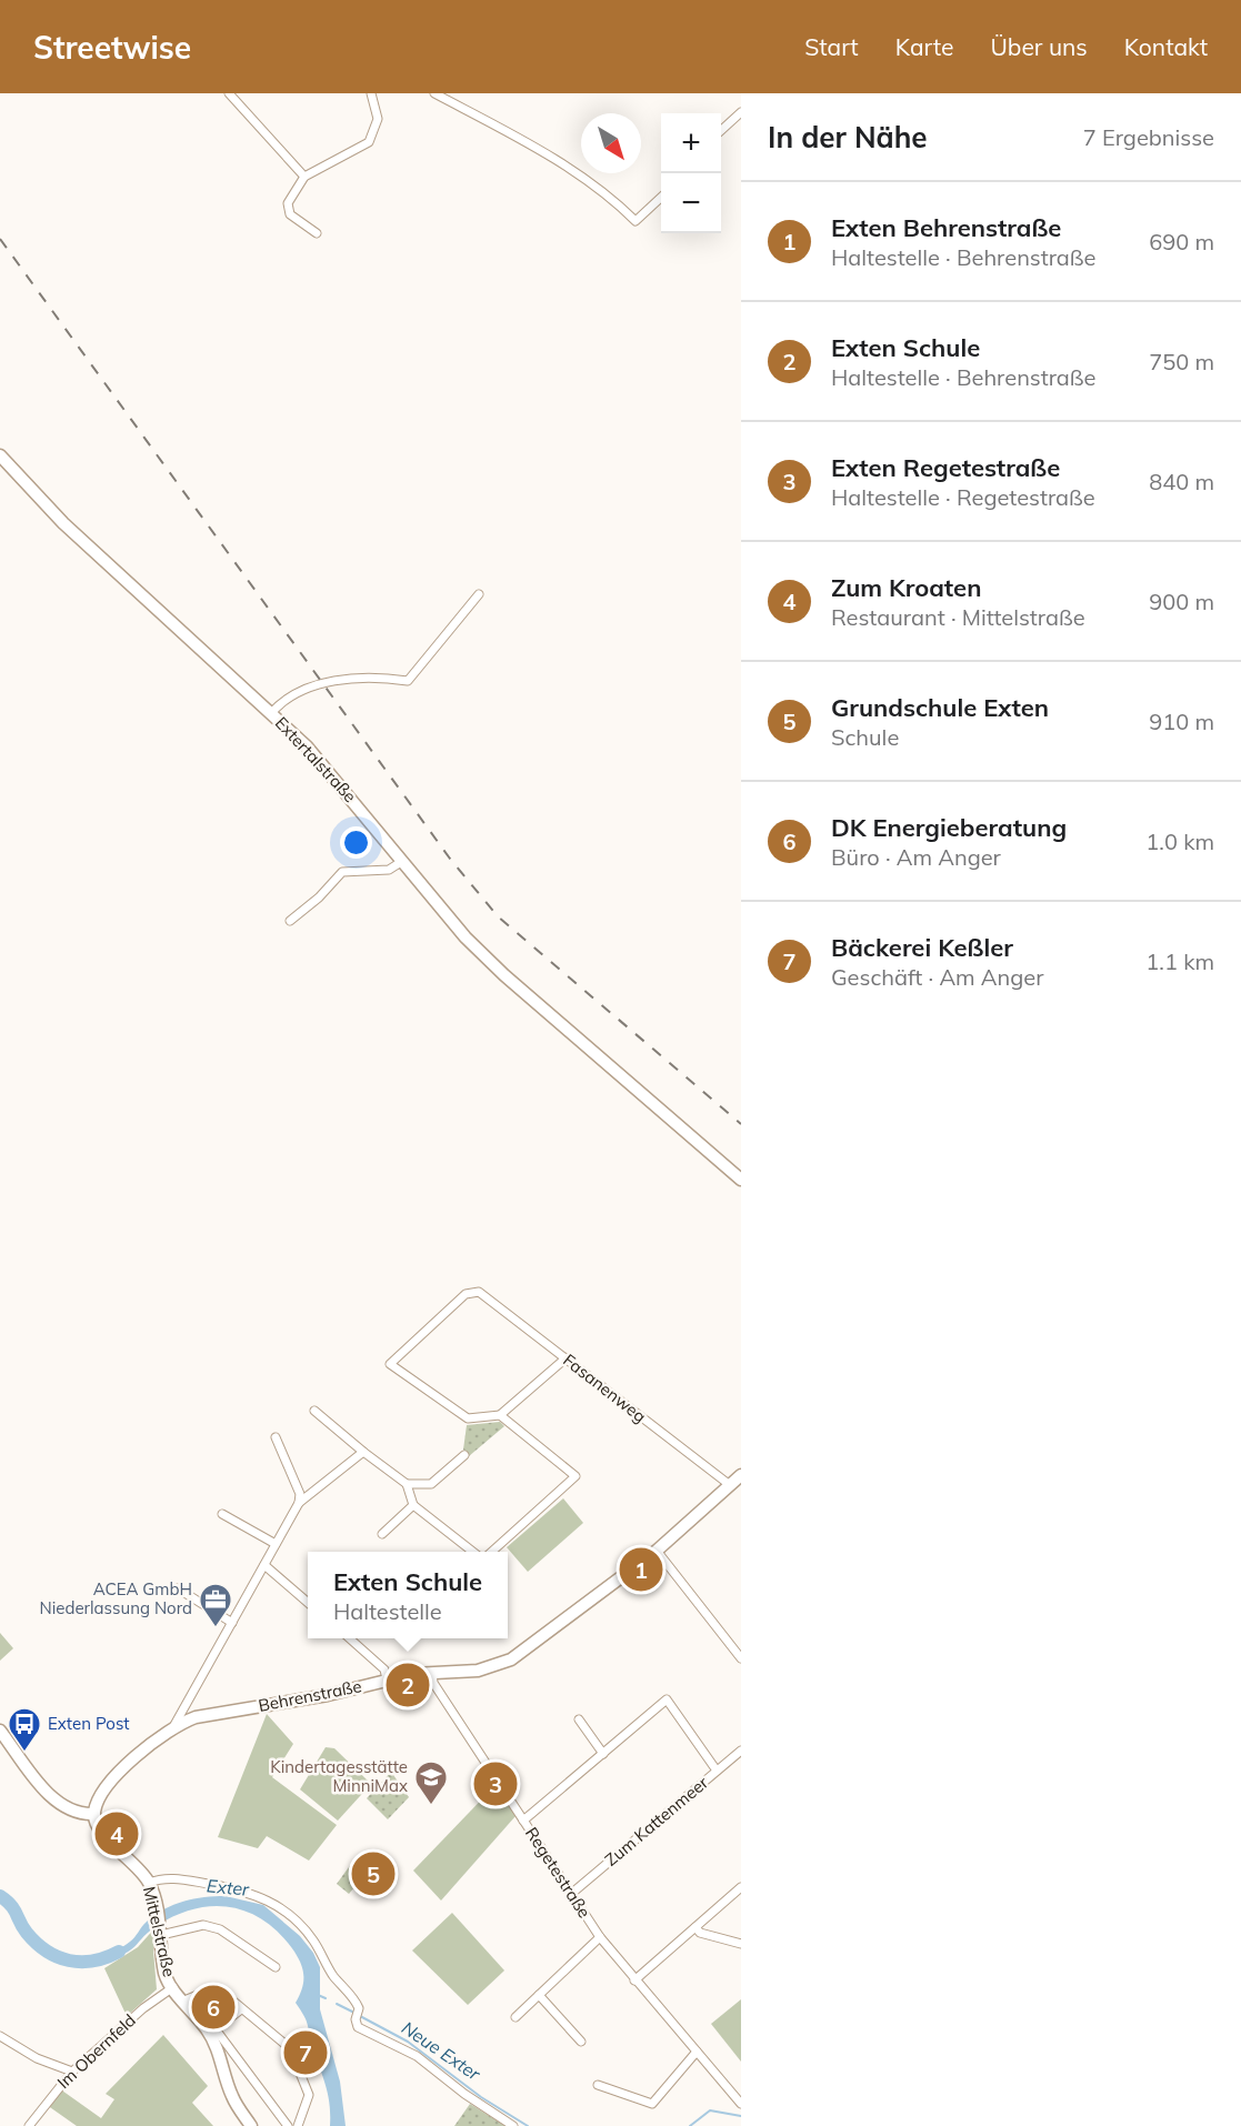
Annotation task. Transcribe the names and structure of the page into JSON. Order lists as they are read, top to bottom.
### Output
{
  "streets": {
    "main road": ["Extertalstraße", "Behrenstraße", "Mittelstraße"],
    "street": [
      "Fasanenweg",
      "Zum Kattenmeer",
      "Regetestraße",
      "Im Obernfeld"
    ]
  },
  "crossings": [
    ["Fasanenweg", "Behrenstraße"],
    ["Behrenstraße", "Regetestraße"],
    ["Behrenstraße", "Mittelstraße"],
    ["Zum Kattenmeer", "Regetestraße"],
    ["Mittelstraße", "Im Obernfeld"]
  ],
  "water": ["Exter", "Neue Exter"],
  "places": {
    "office": ["ACEA GmbH Niederlassung Nord"],
    "bus stop": ["Exten Post"],
    "school or university": ["Kindertagesstätte MinniMax"]
  },
  "north": "bottom right",
  "page": {
    "header": "Streetwise",
    "nav": [
      "Start",
      "Karte",
      "Über uns",
      "Kontakt"
    ],
    "heading": ["In der Nähe", "7 Ergebnisse"],
    "map_buttons": ["+", "−"],
    "list": [
      {
        "mark": "1",
        "name": "Exten Behrenstraße",
        "note": "Haltestelle · Behrenstraße",
        "value": "690 m"
      },
      {
        "mark": "2",
        "name": "Exten Schule",
        "note": "Haltestelle · Behrenstraße",
        "value": "750 m"
      },
      {
        "mark": "3",
        "name": "Exten Regetestraße",
        "note": "Haltestelle · Regetestraße",
        "value": "840 m"
      },
      {
        "mark": "4",
        "name": "Zum Kroaten",
        "note": "Restaurant · Mittelstraße",
        "value": "900 m"
      },
      {
        "mark": "5",
        "name": "Grundschule Exten",
        "note": "Schule",
        "value": "910 m"
      },
      {
        "mark": "6",
        "name": "DK Energieberatung",
        "note": "Büro · Am Anger",
        "value": "1.0 km"
      },
      {
        "mark": "7",
        "name": "Bäckerei Keßler",
        "note": "Geschäft · Am Anger",
        "value": "1.1 km"
      }
    ],
    "pins": [
      "1",
      "2",
      "3",
      "4",
      "5",
      "6",
      "7"
    ],
    "popup": ["Exten Schule", "Haltestelle"]
  }
}
